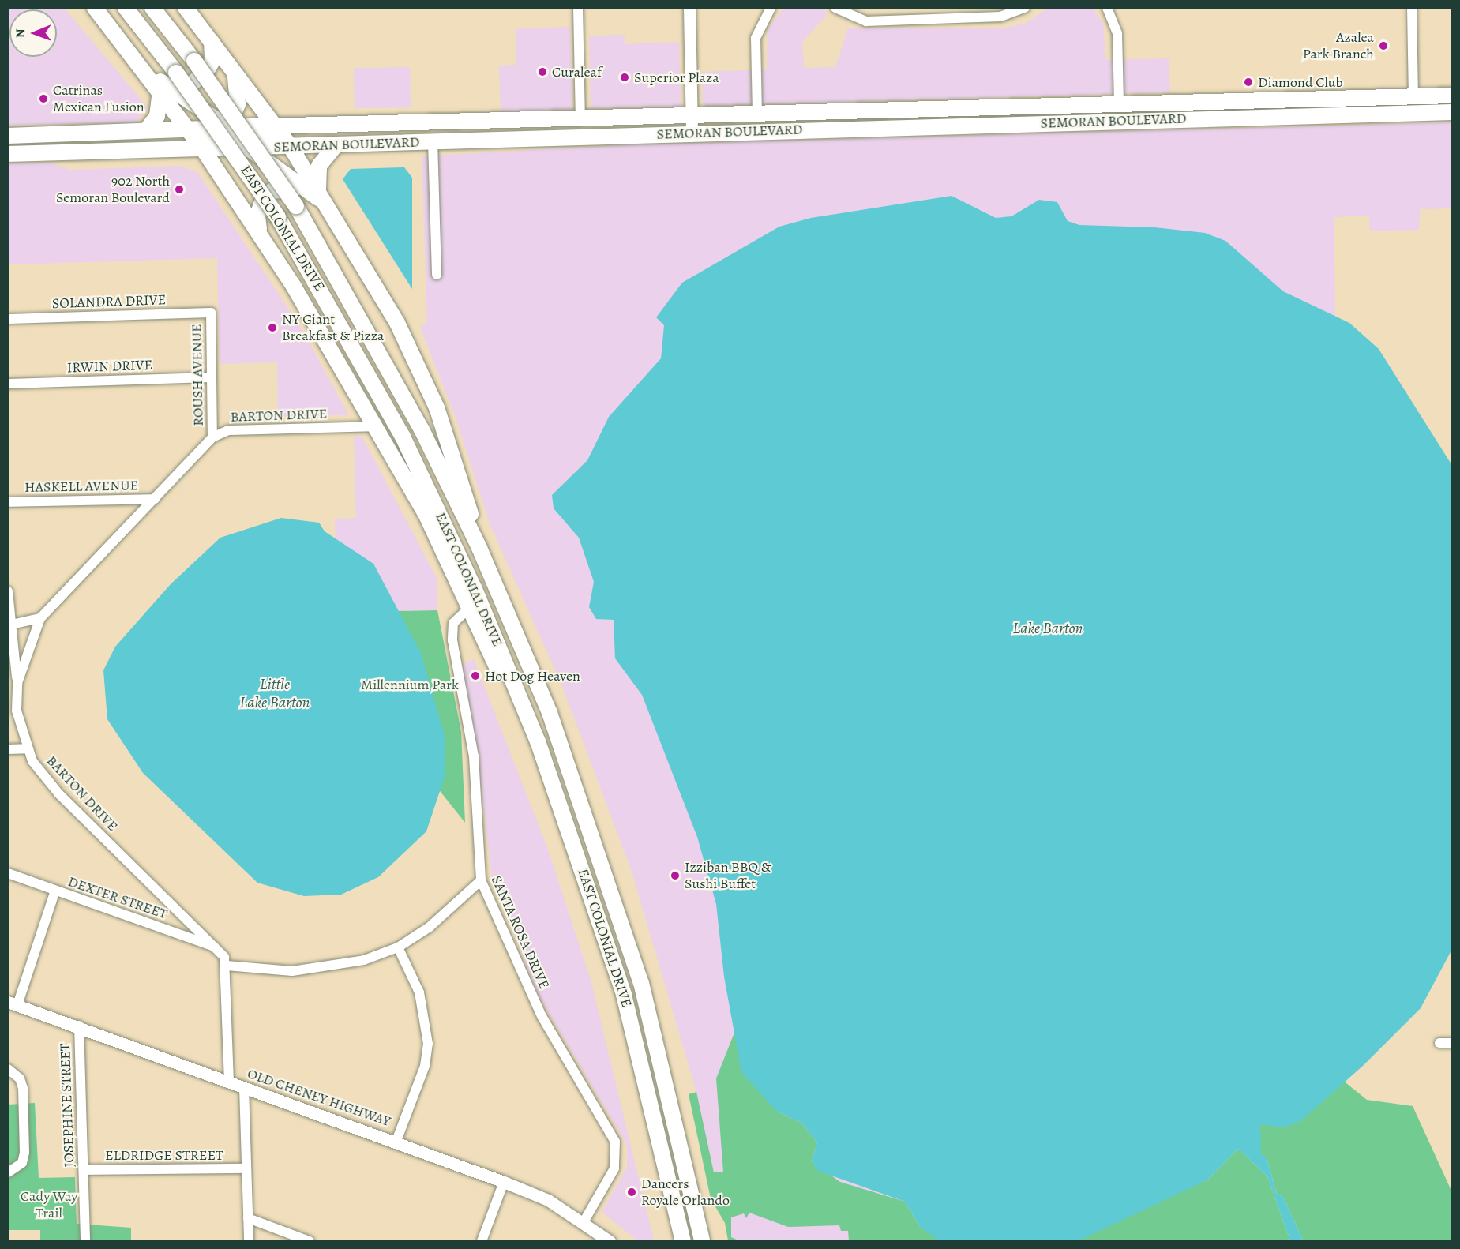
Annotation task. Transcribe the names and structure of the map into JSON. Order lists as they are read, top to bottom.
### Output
{
  "streets": {
    "main road": ["SEMORAN BOULEVARD", "EAST COLONIAL DRIVE"],
    "street": [
      "SOLANDRA DRIVE",
      "IRWIN DRIVE",
      "ROUSH AVENUE",
      "BARTON DRIVE",
      "HASKELL AVENUE",
      "DEXTER STREET",
      "SANTA ROSA DRIVE",
      "OLD CHENEY HIGHWAY",
      "JOSEPHINE STREET",
      "ELDRIDGE STREET"
    ]
  },
  "crossings": [
    ["SOLANDRA DRIVE", "ROUSH AVENUE"],
    ["IRWIN DRIVE", "ROUSH AVENUE"],
    ["ROUSH AVENUE", "BARTON DRIVE"],
    ["BARTON DRIVE", "HASKELL AVENUE"],
    ["BARTON DRIVE", "DEXTER STREET"],
    ["SANTA ROSA DRIVE", "OLD CHENEY HIGHWAY"],
    ["OLD CHENEY HIGHWAY", "JOSEPHINE STREET"],
    ["JOSEPHINE STREET", "ELDRIDGE STREET"]
  ],
  "water": ["Lake Barton", "Little Lake Barton"],
  "parks": ["Millennium Park", "Cady Way Trail"],
  "places": [
    "Azalea Park Branch",
    "Curaleaf",
    "Superior Plaza",
    "Diamond Club",
    "Catrinas Mexican Fusion",
    "902 North Semoran Boulevard",
    "NY Giant Breakfast & Pizza",
    "Hot Dog Heaven",
    "Izziban BBQ & Sushi Buffet",
    "Dancers Royale Orlando"
  ],
  "north": "left"
}
